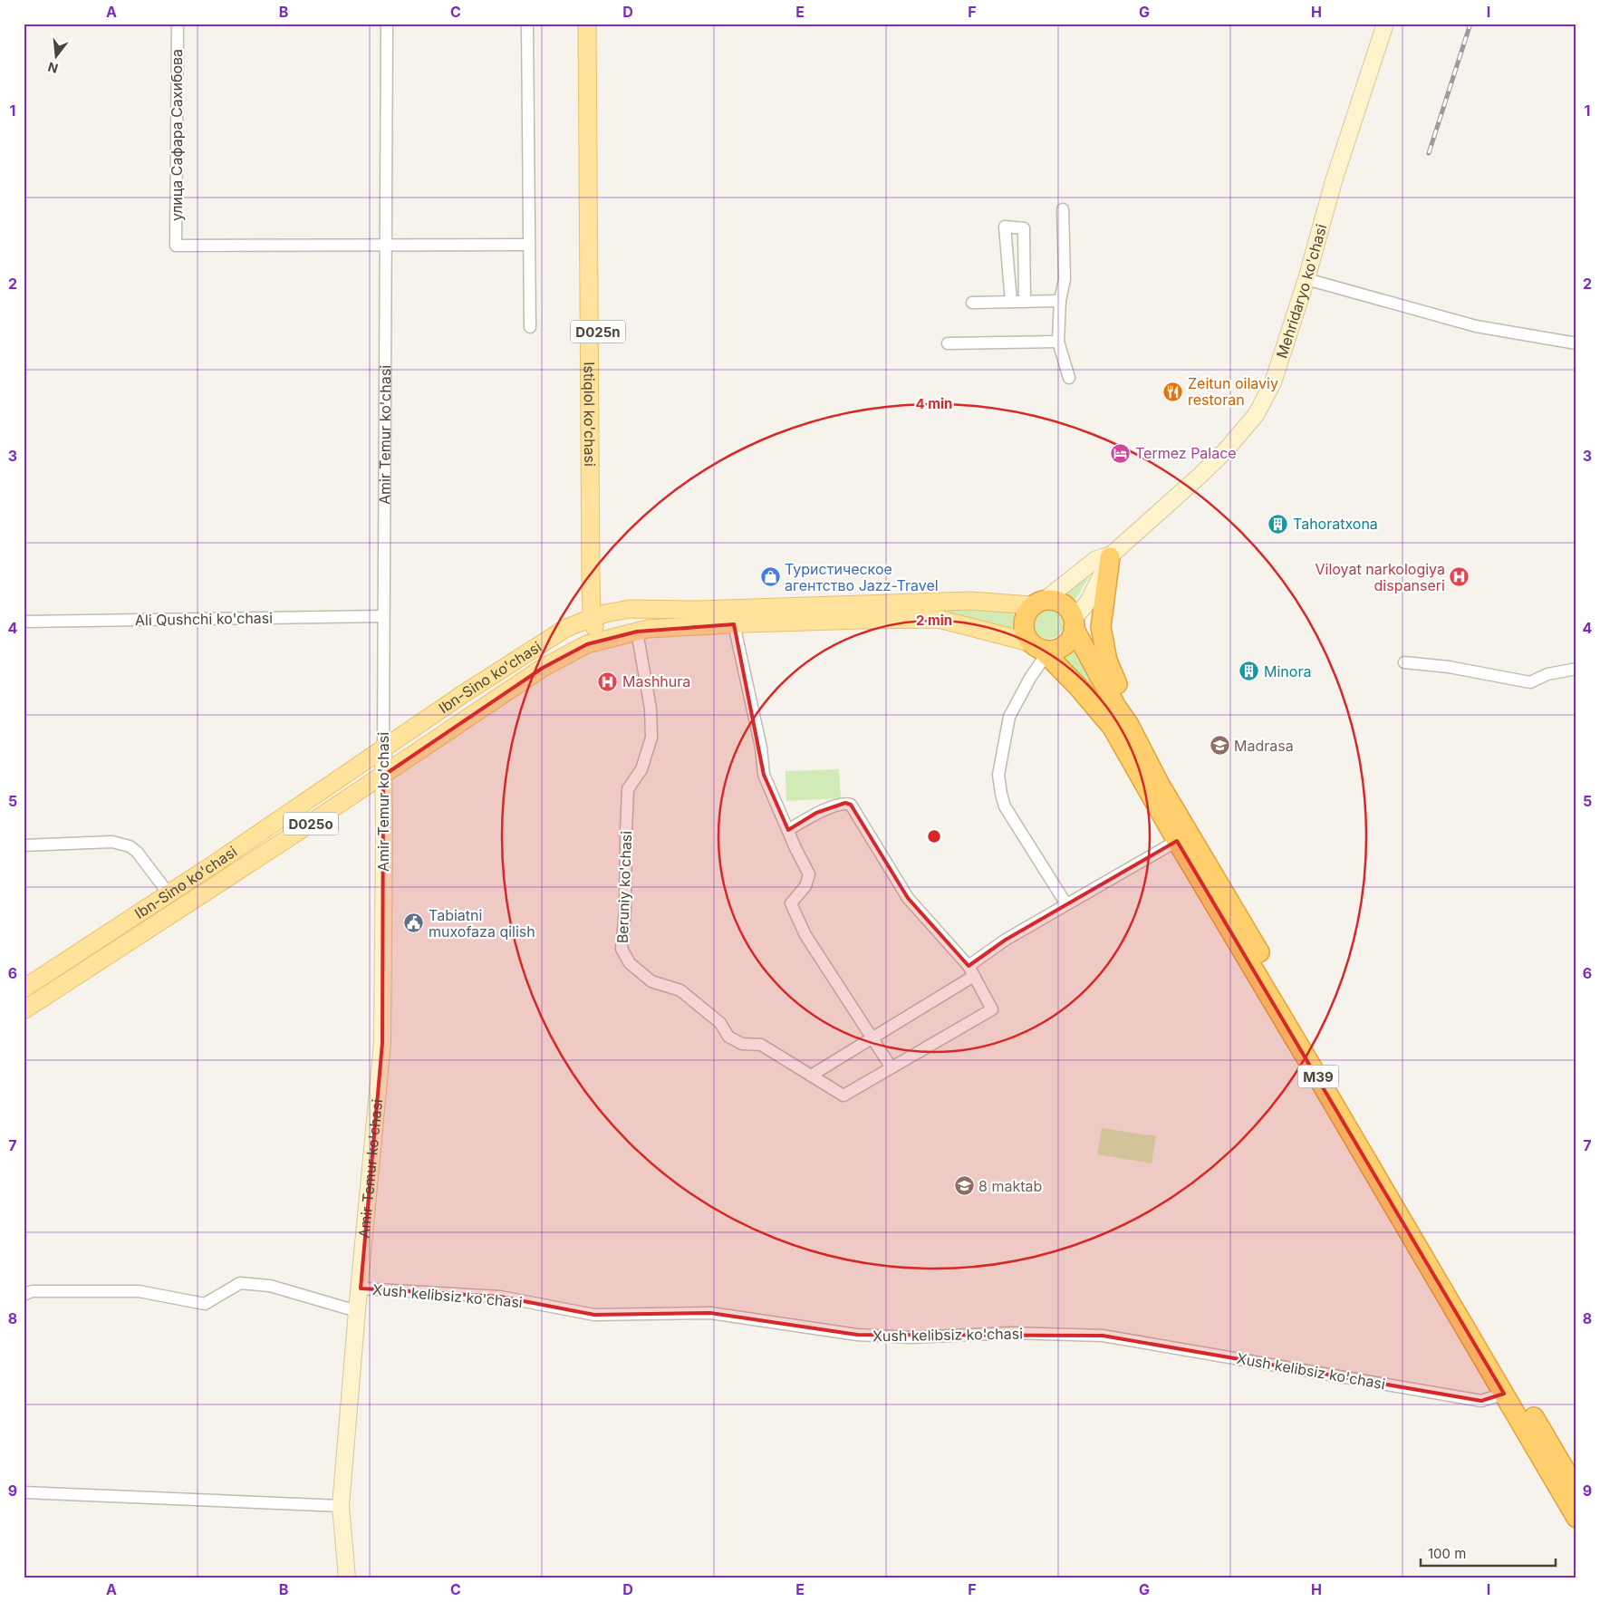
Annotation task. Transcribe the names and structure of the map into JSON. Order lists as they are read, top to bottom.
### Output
{
  "streets": {
    "highway": ["M39"],
    "main road": [
      "Мehridaryo ko'chasi",
      "D025n",
      "Istiqlol ko'chasi",
      "Amir Temur ko'chasi",
      "Ibn-Sino ko'chasi",
      "D025o"
    ],
    "street": [
      "улица Сафара Сахибова",
      "Ali Qushchi ko'chasi",
      "Beruniy ko'chasi",
      "Xush kelibsiz ko'chasi"
    ]
  },
  "crossings": [
    ["улица Сафара Сахибова", "Amir Temur ko'chasi"],
    ["Istiqlol ko'chasi", "Ibn-Sino ko'chasi"],
    ["Amir Temur ko'chasi", "Ali Qushchi ko'chasi"],
    ["Amir Temur ko'chasi", "Ibn-Sino ko'chasi"],
    ["Amir Temur ko'chasi", "Xush kelibsiz ko'chasi"],
    ["Ibn-Sino ko'chasi", "Beruniy ko'chasi"],
    ["Ibn-Sino ko'chasi", "M39"],
    ["M39", "Xush kelibsiz ko'chasi"]
  ],
  "places": {
    "restaurant": ["Zeitun oilaviy restoran"],
    "hotel": ["Termez Palace"],
    "building": ["Tahoratxona", "Minora"],
    "shop": ["Туристическое агентство Jazz-Travel"],
    "hospital": ["Viloyat narkologiya dispanseri", "Mashhura"],
    "school or university": ["Madrasa", "8 maktab"],
    "public building": ["Tabiatni muxofaza qilish"]
  },
  "scale_bar": "100 m",
  "north": "bottom",
  "grid": {
    "columns": [
      "A",
      "B",
      "C",
      "D",
      "E",
      "F",
      "G",
      "H",
      "I"
    ],
    "rows": [
      "1",
      "2",
      "3",
      "4",
      "5",
      "6",
      "7",
      "8",
      "9"
    ]
  },
  "rings": ["4 min", "2 min"]
}
